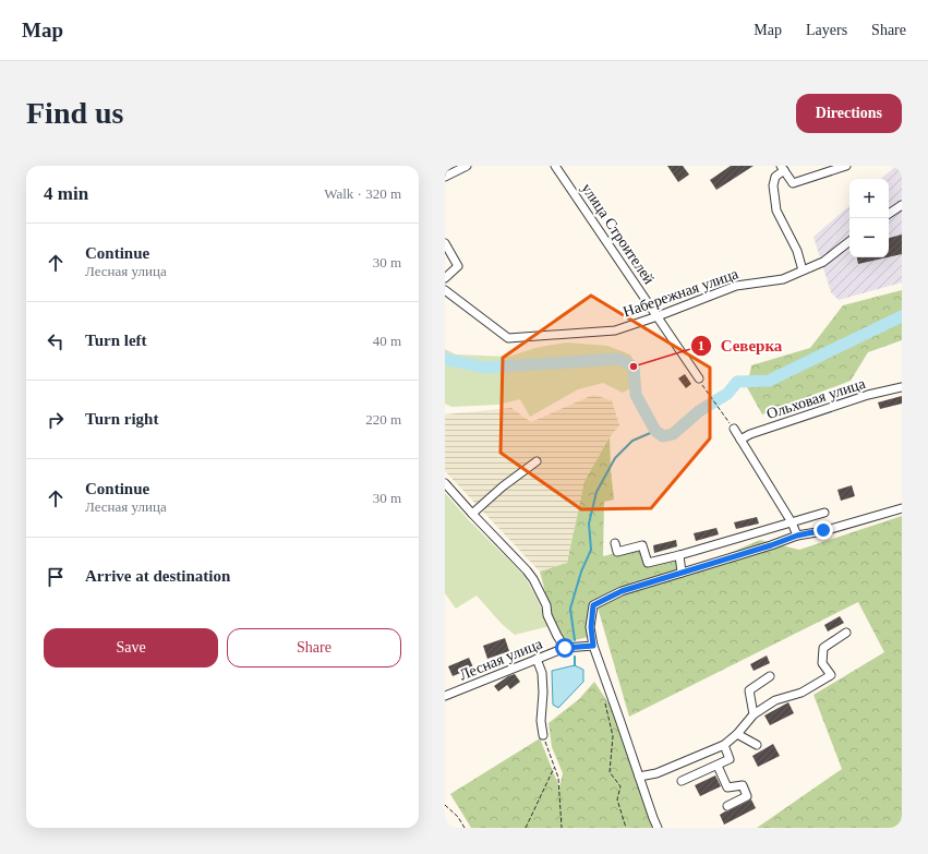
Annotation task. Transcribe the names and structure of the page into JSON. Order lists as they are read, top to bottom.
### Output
{
  "streets": {
    "street": [
      "улица Строителей",
      "Набережная улица",
      "Ольховая улица",
      "Лесная улица"
    ]
  },
  "crossings": [
    ["улица Строителей", "Набережная улица"]
  ],
  "places": ["Северка"],
  "page": {
    "header": "Map",
    "nav": ["Map", "Layers", "Share"],
    "buttons": [
      "Directions",
      ["Save", "Share"]
    ],
    "title": "Find us",
    "heading": ["4 min", "Walk · 320 m"],
    "map_buttons": ["+", "−"],
    "list": [
      ["Continue", "Лесная улица", "30 m"],
      ["Turn left", "40 m"],
      ["Turn right", "220 m"],
      ["Continue", "Лесная улица", "30 m"],
      "Arrive at destination"
    ]
  }
}
